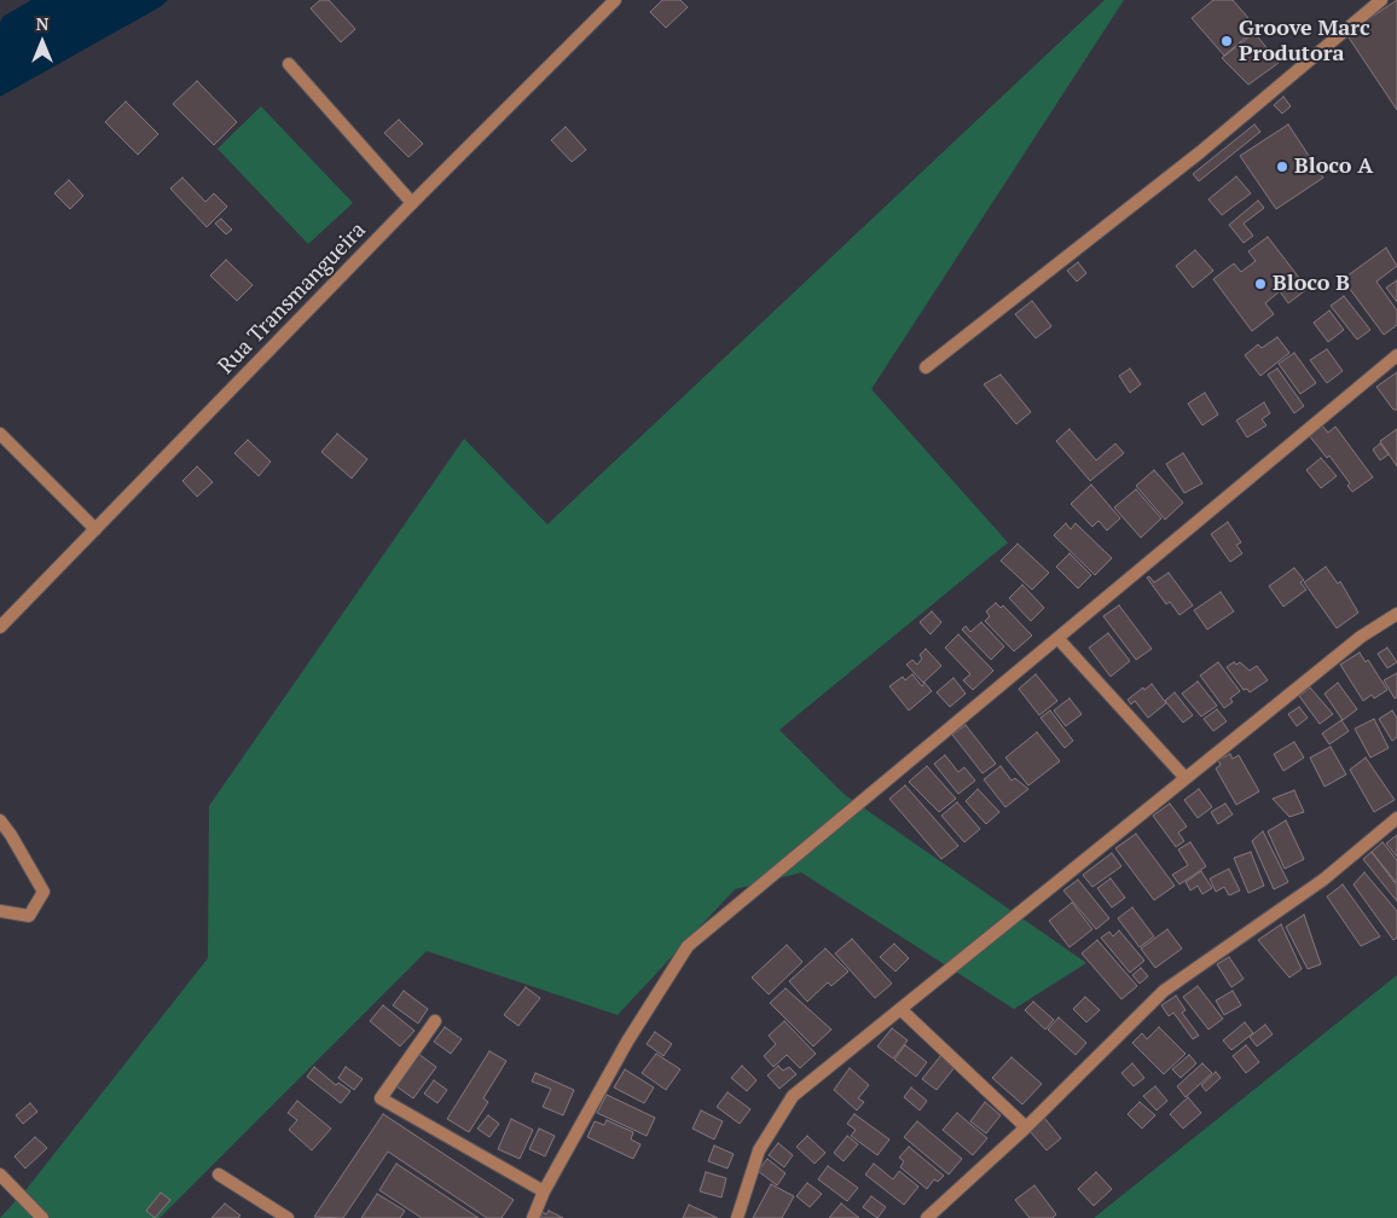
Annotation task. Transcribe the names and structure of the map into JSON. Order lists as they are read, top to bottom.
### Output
{
  "streets": {
    "street": ["Rua Transmangueira"]
  },
  "places": ["Groove Marc Produtora", "Bloco A", "Bloco B"],
  "north": "top"
}
